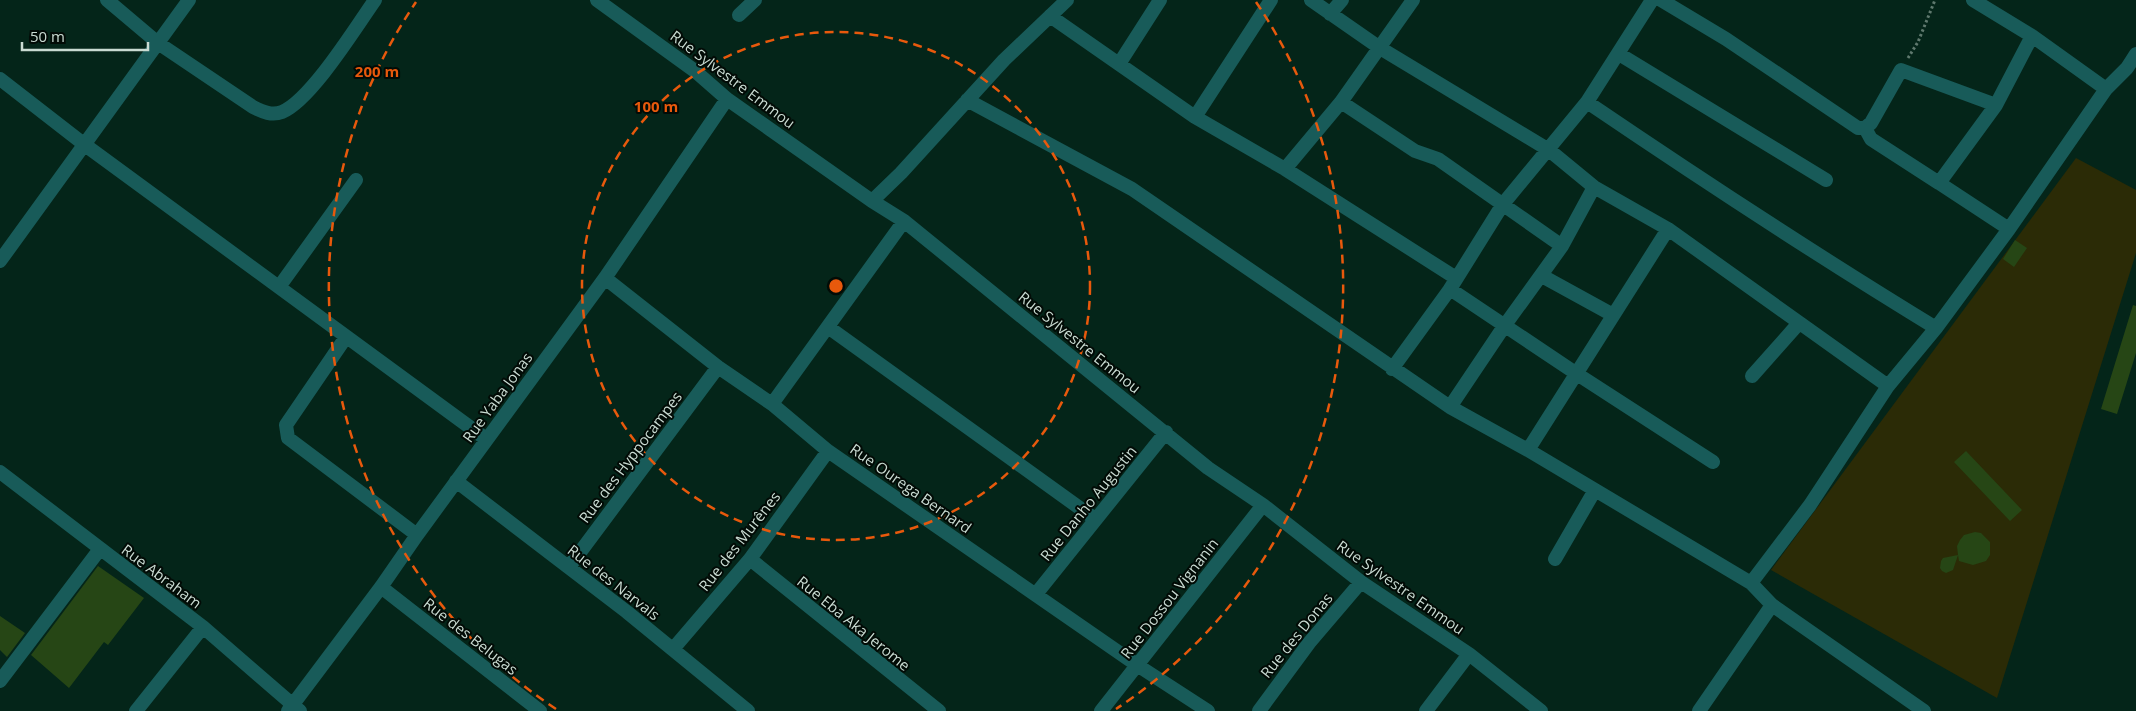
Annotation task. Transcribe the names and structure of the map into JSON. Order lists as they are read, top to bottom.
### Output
{
  "streets": {
    "street": [
      "Rue Sylvestre Emmou",
      "Rue Yaba Jonas",
      "Rue des Hyppocampes",
      "Rue Ourega Bernard",
      "Rue Danho Augustin",
      "Rue des Murênes",
      "Rue Abraham",
      "Rue des Narvals",
      "Rue Dossou Vignanin",
      "Rue Eba Aka Jerome",
      "Rue des Donas",
      "Rue des Belugas"
    ]
  },
  "crossings": [
    ["Rue Sylvestre Emmou", "Rue Yaba Jonas"],
    ["Rue Sylvestre Emmou", "Rue Danho Augustin"],
    ["Rue Sylvestre Emmou", "Rue Dossou Vignanin"],
    ["Rue Sylvestre Emmou", "Rue des Donas"],
    ["Rue Yaba Jonas", "Rue Ourega Bernard"],
    ["Rue Yaba Jonas", "Rue Abraham"],
    ["Rue Yaba Jonas", "Rue des Narvals"],
    ["Rue Yaba Jonas", "Rue des Belugas"],
    ["Rue des Hyppocampes", "Rue Ourega Bernard"],
    ["Rue des Hyppocampes", "Rue des Narvals"],
    ["Rue Ourega Bernard", "Rue Danho Augustin"],
    ["Rue Ourega Bernard", "Rue des Murênes"],
    ["Rue Ourega Bernard", "Rue Dossou Vignanin"],
    ["Rue des Murênes", "Rue des Narvals"],
    ["Rue des Murênes", "Rue Eba Aka Jerome"]
  ],
  "scale_bar": "50 m",
  "rings": ["200 m", "100 m"]
}
